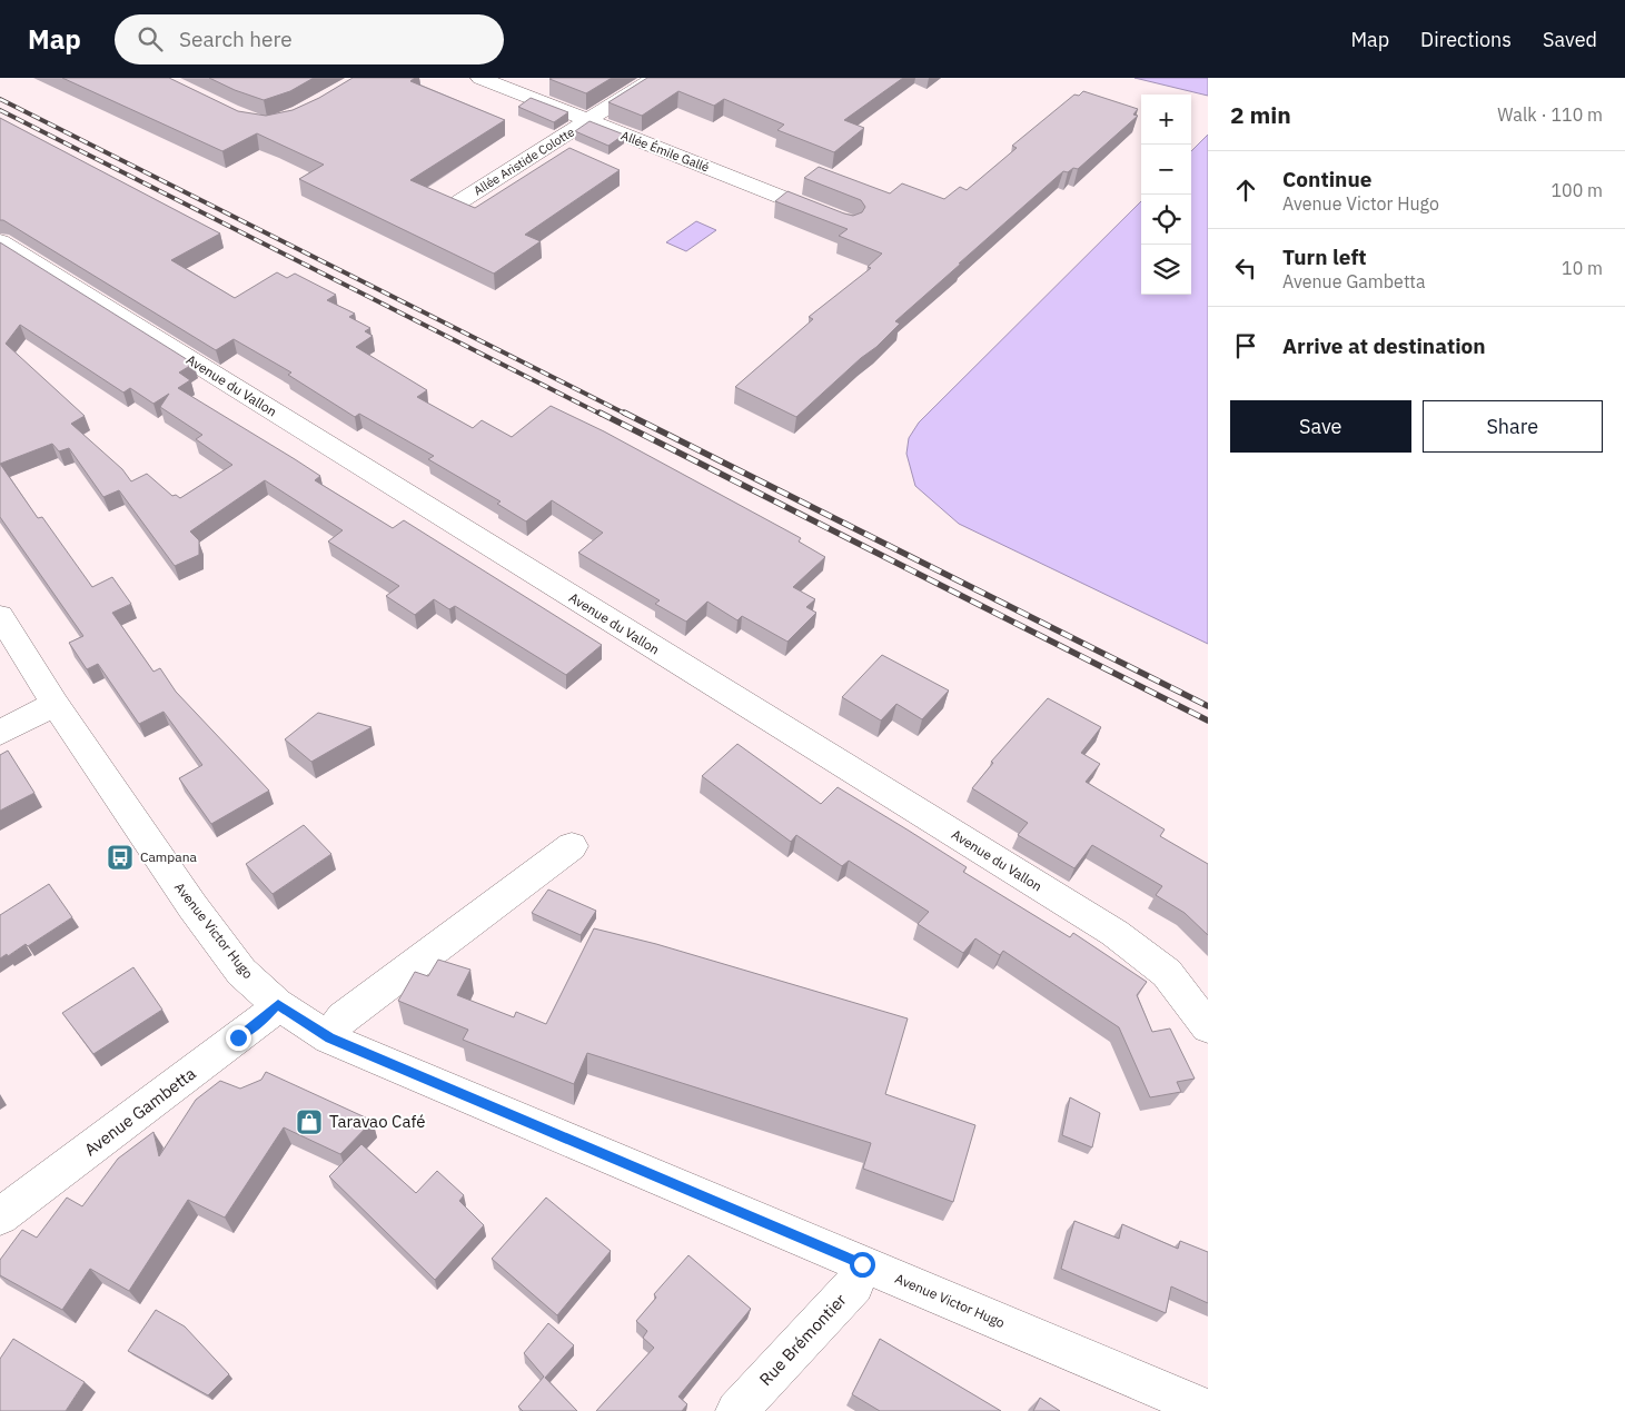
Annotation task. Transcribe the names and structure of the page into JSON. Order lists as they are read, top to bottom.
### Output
{
  "streets": {
    "street": [
      "Allée Émile Gallé",
      "Allée Aristide Colotte",
      "Avenue du Vallon",
      "Avenue Victor Hugo",
      "Avenue Gambetta",
      "Rue Brémontier"
    ]
  },
  "crossings": [
    ["Allée Émile Gallé", "Allée Aristide Colotte"],
    ["Avenue Victor Hugo", "Avenue Gambetta"],
    ["Avenue Victor Hugo", "Rue Brémontier"]
  ],
  "places": {
    "bus stop": ["Campana"],
    "shop": ["Taravao Café"]
  },
  "page": {
    "header": "Map",
    "search": "Search here",
    "nav": ["Map", "Directions", "Saved"],
    "heading": ["2 min", "Walk · 110 m"],
    "map_buttons": ["+", "−"],
    "list": [
      ["Continue", "Avenue Victor Hugo", "100 m"],
      ["Turn left", "Avenue Gambetta", "10 m"],
      "Arrive at destination"
    ],
    "buttons": ["Save", "Share"]
  }
}
